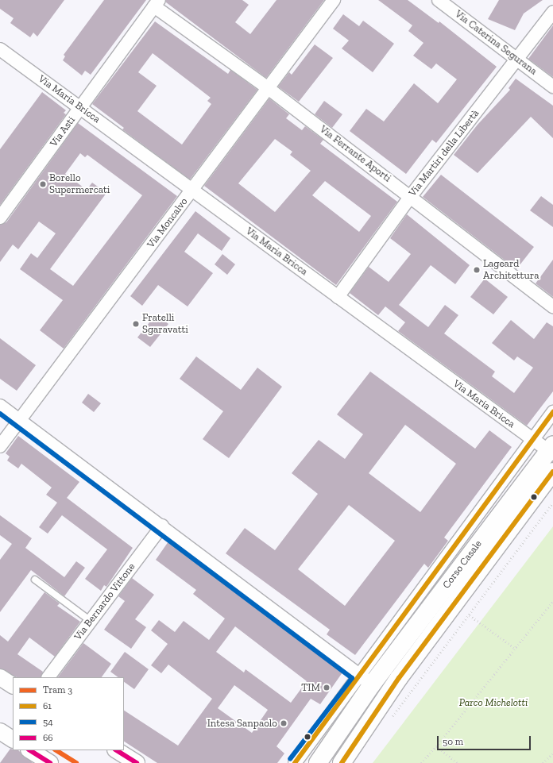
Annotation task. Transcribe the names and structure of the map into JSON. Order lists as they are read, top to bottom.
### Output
{
  "streets": {
    "main road": ["Corso Casale"],
    "street": [
      "Via Caterina Segurana",
      "Via Maria Bricca",
      "Via Asti",
      "Via Martiri della Libertà",
      "Via Ferrante Aporti",
      "Via Moncalvo",
      "Via Bernardo Vittone"
    ]
  },
  "crossings": [
    ["Via Caterina Segurana", "Via Martiri della Libertà"],
    ["Via Maria Bricca", "Via Asti"],
    ["Via Maria Bricca", "Via Martiri della Libertà"],
    ["Via Maria Bricca", "Via Moncalvo"],
    ["Via Maria Bricca", "Corso Casale"],
    ["Via Asti", "Via Ferrante Aporti"],
    ["Via Martiri della Libertà", "Via Ferrante Aporti"],
    ["Via Ferrante Aporti", "Via Moncalvo"]
  ],
  "parks": ["Parco Michelotti"],
  "places": [
    "Borello Supermercati",
    "Lageard Architettura",
    "Fratelli Sgaravatti",
    "TIM",
    "Intesa Sanpaolo"
  ],
  "lines": [
    "transit line 61",
    "transit line 54",
    "tram line 3",
    "transit line 66"
  ],
  "legend": [
    "Tram 3",
    "61",
    "54",
    "66"
  ],
  "scale_bar": "50 m"
}
